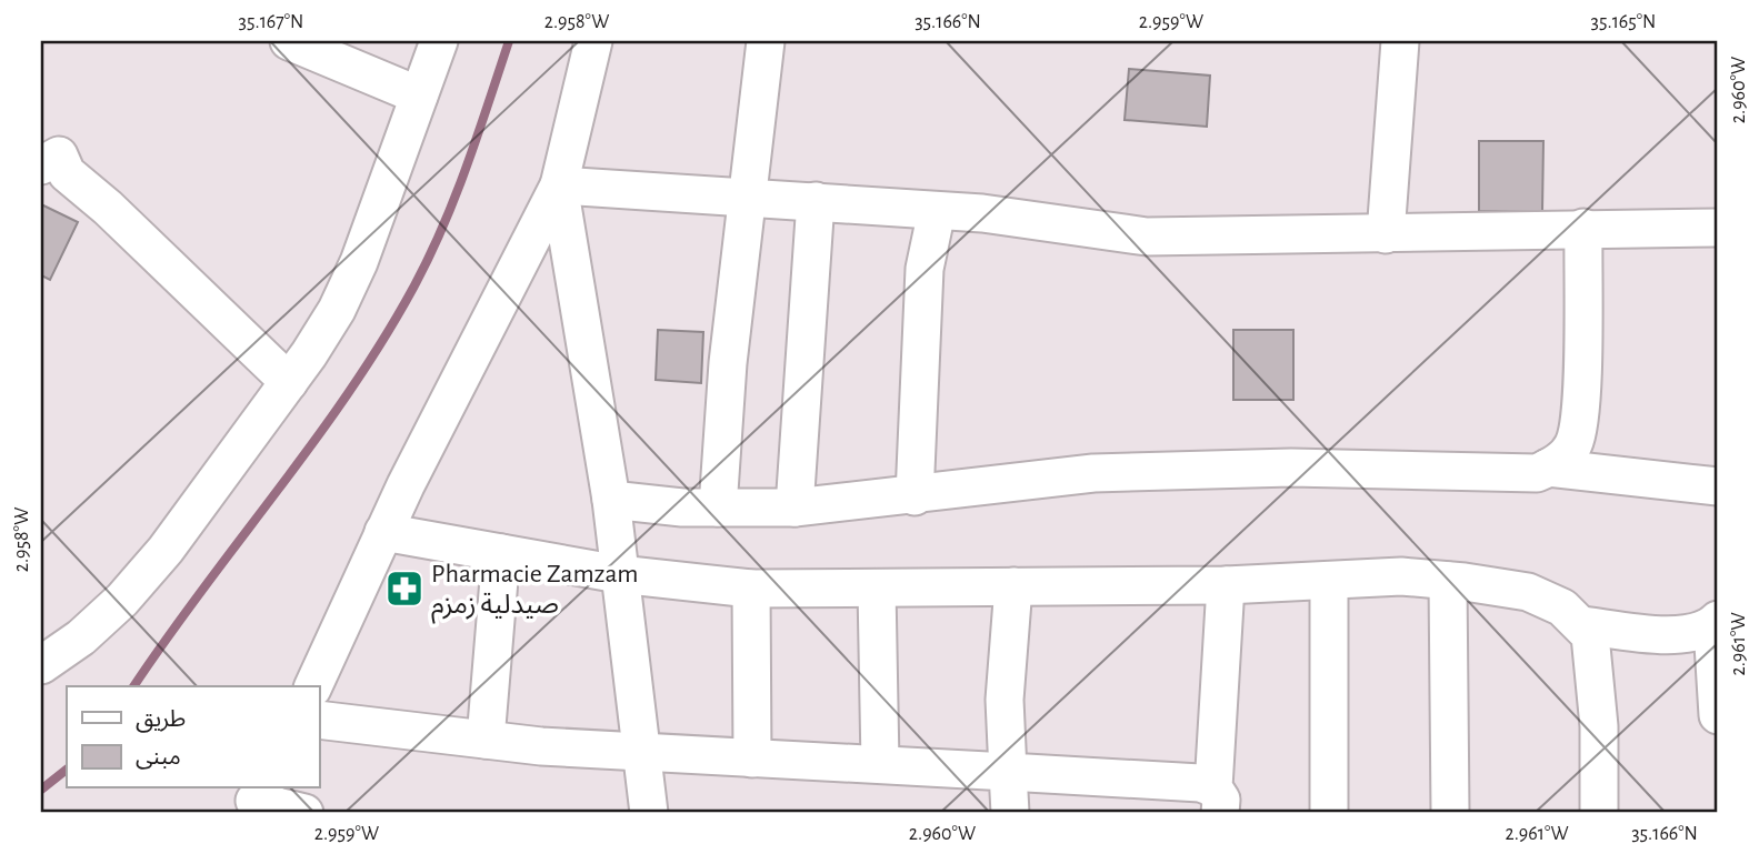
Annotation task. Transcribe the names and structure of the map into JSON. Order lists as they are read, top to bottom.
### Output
{
  "places": {
    "pharmacy": ["Pharmacie Zamzam صيدلية زمزم"]
  },
  "legend": ["طريق", "مبنى"],
  "coordinates": [
    "35.167°N",
    "2.958°W",
    "35.166°N",
    "2.959°W",
    "35.165°N",
    "2.960°W",
    "2.961°W"
  ]
}
